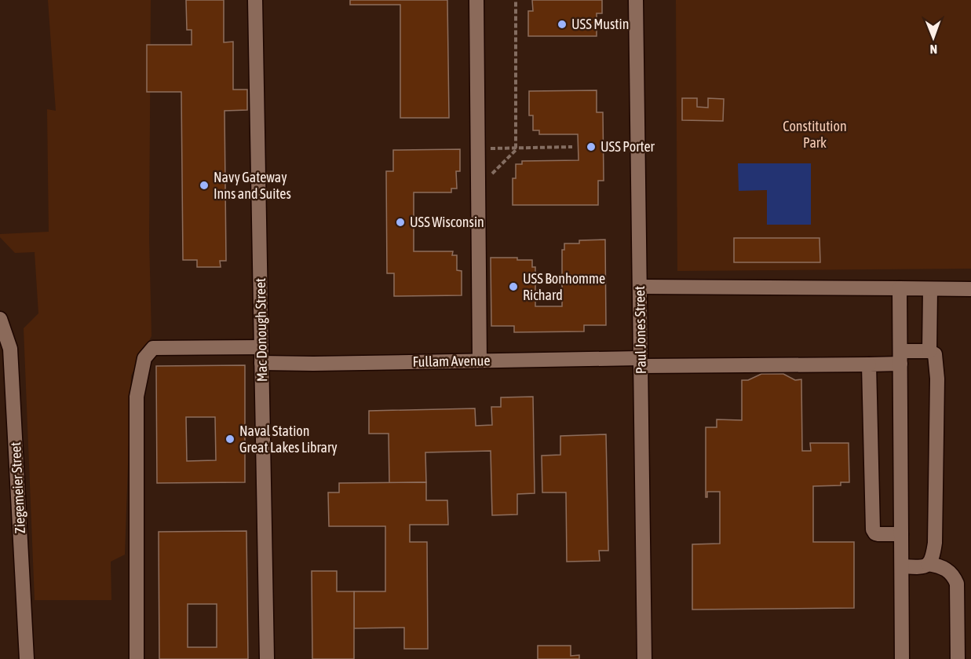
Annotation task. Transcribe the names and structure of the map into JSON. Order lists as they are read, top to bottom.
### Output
{
  "streets": {
    "street": [
      "Mac Donough Street",
      "Paul Jones Street",
      "Fullam Avenue",
      "Ziegemeier Street"
    ]
  },
  "crossings": [
    ["Mac Donough Street", "Fullam Avenue"],
    ["Paul Jones Street", "Fullam Avenue"]
  ],
  "parks": ["Constitution Park"],
  "places": [
    "USS Mustin",
    "USS Porter",
    "Navy Gateway Inns and Suites",
    "USS Wisconsin",
    "USS Bonhomme Richard",
    "Naval Station Great Lakes Library"
  ],
  "north": "bottom"
}
